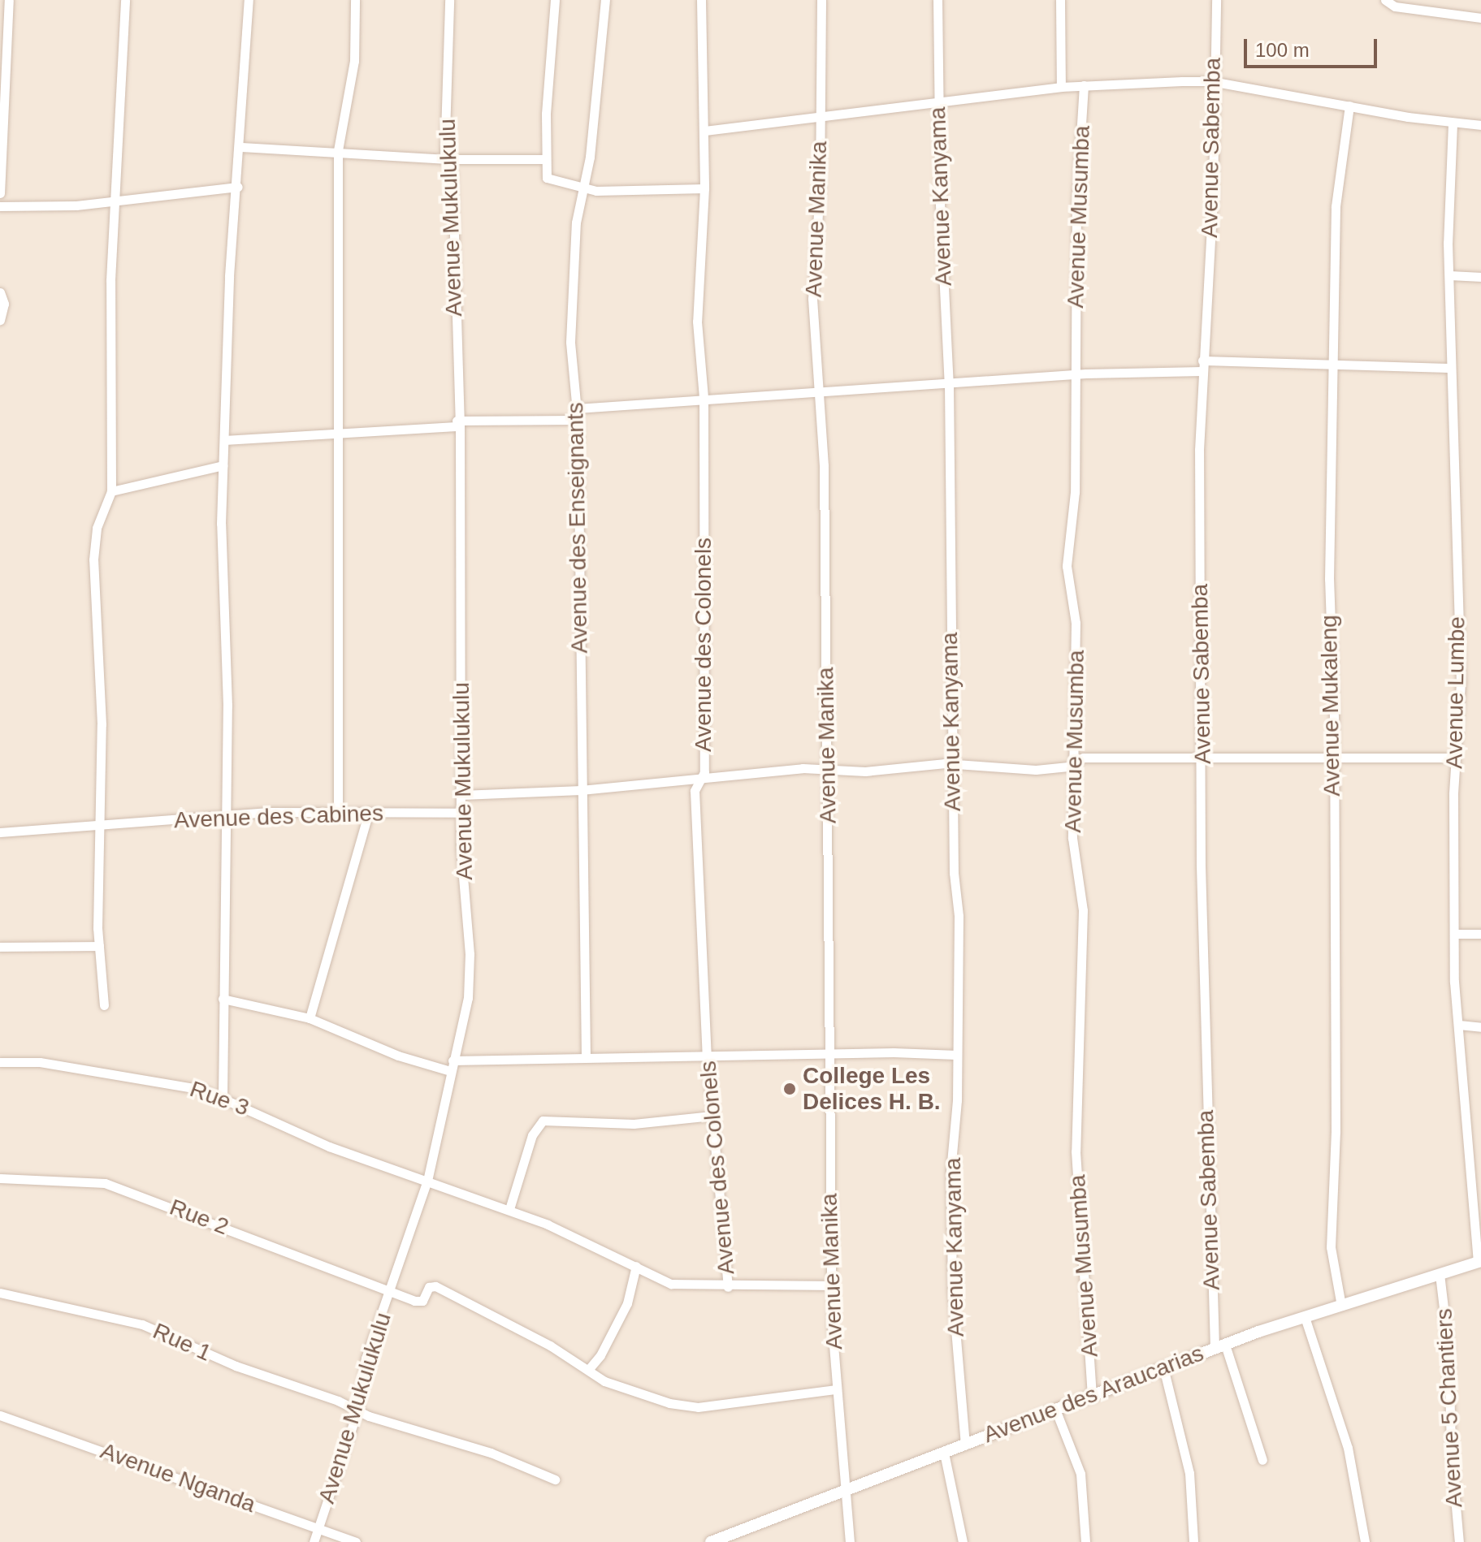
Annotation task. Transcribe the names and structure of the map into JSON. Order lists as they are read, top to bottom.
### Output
{
  "streets": {
    "street": [
      "Avenue Sabemba",
      "Avenue Kanyama",
      "Avenue Musumba",
      "Avenue Mukulukulu",
      "Avenue Manika",
      "Avenue des Enseignants",
      "Avenue des Colonels",
      "Avenue Lumbe",
      "Avenue Mukaleng",
      "Avenue des Cabines",
      "Rue 3",
      "Rue 2",
      "Rue 1",
      "Avenue des Araucarias",
      "Avenue 5 Chantiers",
      "Avenue Nganda"
    ]
  },
  "crossings": [
    ["Avenue Sabemba", "Avenue des Araucarias"],
    ["Avenue Kanyama", "Avenue des Araucarias"],
    ["Avenue Musumba", "Avenue des Araucarias"],
    ["Avenue Mukulukulu", "Avenue des Cabines"],
    ["Avenue Mukulukulu", "Rue 3"],
    ["Avenue Mukulukulu", "Rue 2"],
    ["Avenue Mukulukulu", "Rue 1"],
    ["Avenue Mukulukulu", "Avenue Nganda"],
    ["Avenue Manika", "Rue 3"],
    ["Avenue Manika", "Avenue des Araucarias"],
    ["Avenue des Colonels", "Rue 3"],
    ["Avenue Lumbe", "Avenue des Araucarias"],
    ["Avenue Mukaleng", "Avenue des Araucarias"],
    ["Avenue des Araucarias", "Avenue 5 Chantiers"]
  ],
  "places": ["College Les Delices H. B."],
  "scale_bar": "100 m"
}
